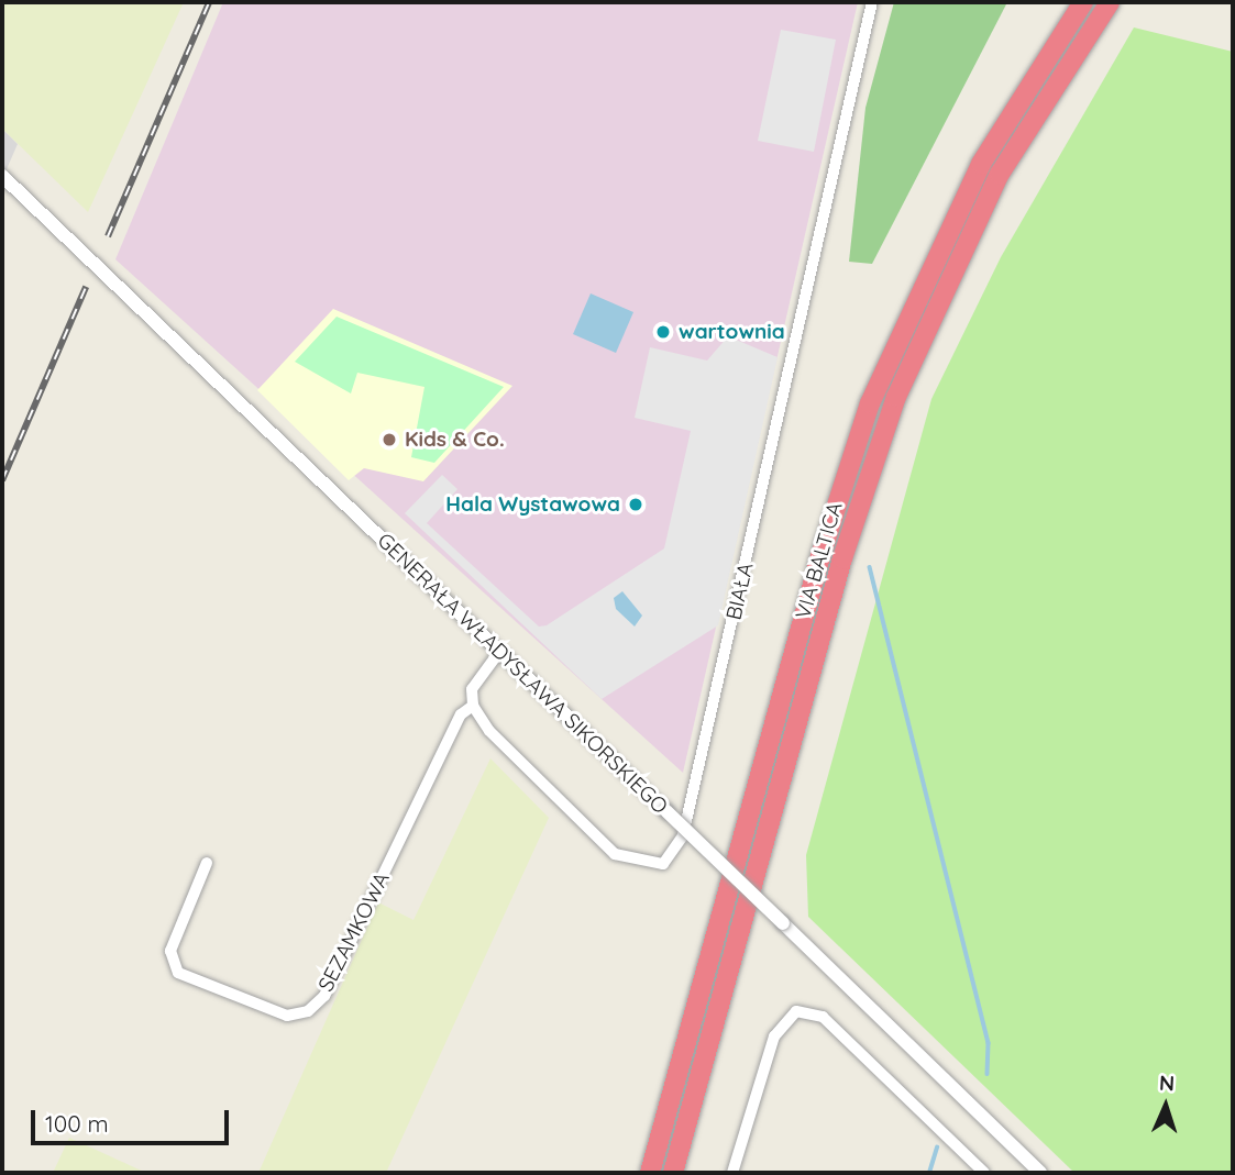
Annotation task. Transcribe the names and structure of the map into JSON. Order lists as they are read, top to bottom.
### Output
{
  "streets": {
    "highway": ["VIA BALTICA"],
    "street": ["BIAŁA", "GENERAŁA WŁADYSŁAWA SIKORSKIEGO", "SEZAMKOWA"]
  },
  "crossings": [
    ["BIAŁA", "SEZAMKOWA"]
  ],
  "places": ["wartownia", "Kids & Co.", "Hala Wystawowa"],
  "scale_bar": "100 m",
  "north": "top"
}
